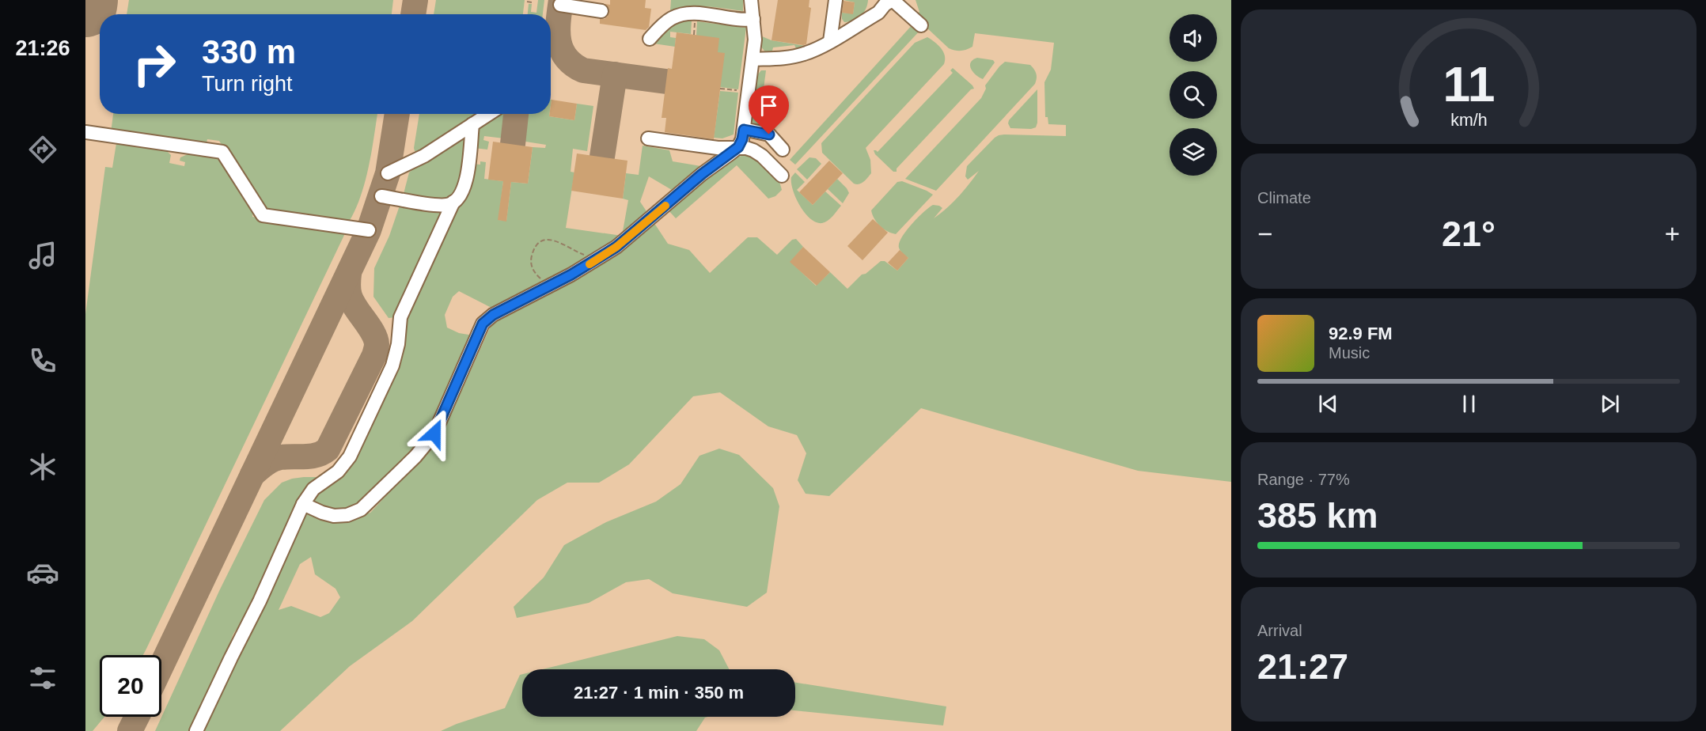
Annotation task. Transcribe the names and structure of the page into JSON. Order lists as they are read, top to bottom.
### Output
{
  "page": {
    "tabs": "21:26",
    "turn": ["330 m", "Turn right"],
    "tile": [
      "Climate",
      ["Range · 77%", "385 km"],
      ["Arrival", "21:27"]
    ],
    "heat": ["−", "21°", "+"],
    "song": ["92.9 FM", "Music"],
    "limit": "20",
    "trip": "21:27 · 1 min · 350 m",
    "gauge": ["11", "km/h"]
  }
}
